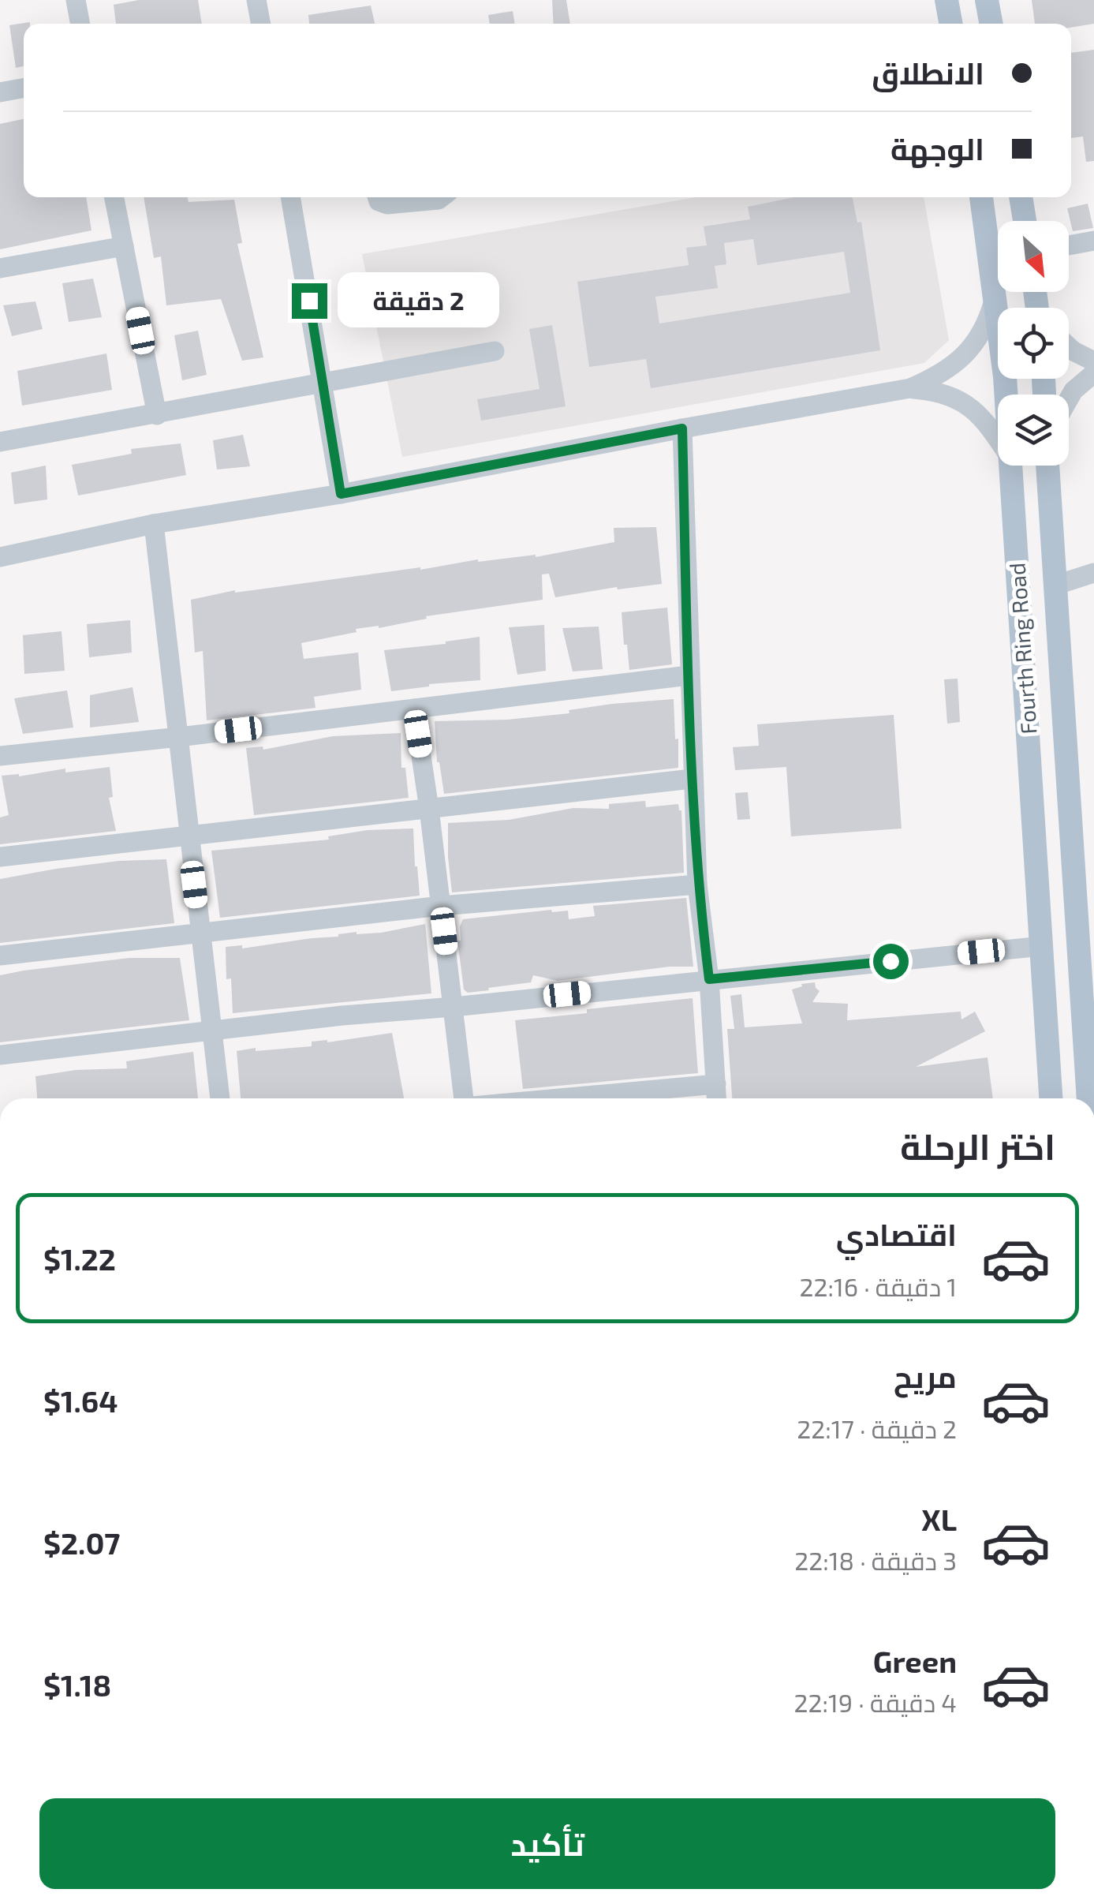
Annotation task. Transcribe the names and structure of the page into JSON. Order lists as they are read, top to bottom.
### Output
{
  "streets": {
    "main road": ["Fourth Ring Road"]
  },
  "north": "bottom right",
  "page": {
    "banner": ["الانطلاق", "الوجهة"],
    "bubble": "2 دقيقة",
    "heading": "اختر الرحلة",
    "list": [
      {
        "name": "اقتصادي",
        "note": "1 دقيقة · 22:16",
        "value": "$1.22"
      },
      {
        "name": "مريح",
        "note": "2 دقيقة · 22:17",
        "value": "$1.64"
      },
      {
        "name": "XL",
        "note": "3 دقيقة · 22:18",
        "value": "$2.07"
      },
      {
        "name": "Green",
        "note": "4 دقيقة · 22:19",
        "value": "$1.18"
      }
    ],
    "buttons": "تأكيد"
  }
}
